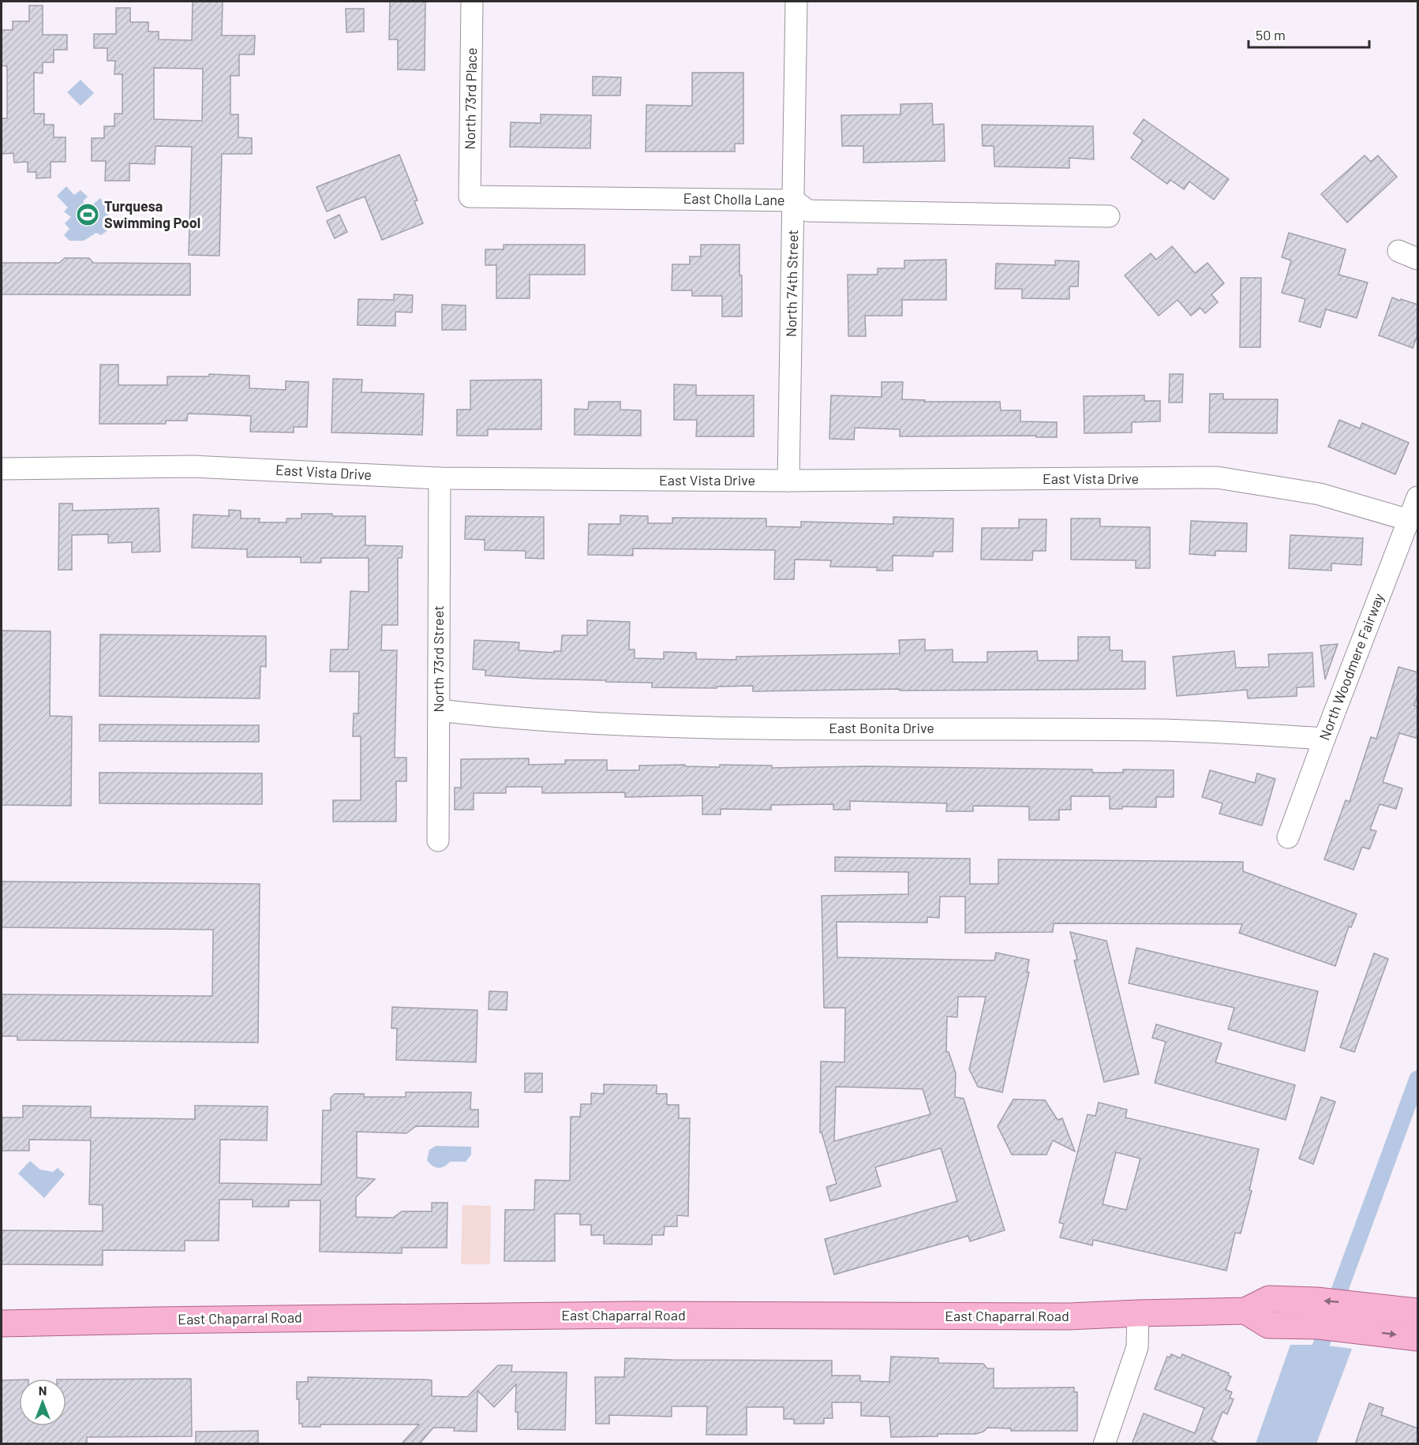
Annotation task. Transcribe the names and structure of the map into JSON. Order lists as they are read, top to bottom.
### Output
{
  "streets": {
    "main road": ["East Chaparral Road"],
    "street": [
      "North 73rd Place",
      "East Cholla Lane",
      "North 74th Street",
      "East Vista Drive",
      "North 73rd Street",
      "North Woodmere Fairway",
      "East Bonita Drive"
    ]
  },
  "crossings": [
    ["North 73rd Place", "East Cholla Lane"],
    ["East Cholla Lane", "North 74th Street"],
    ["North 74th Street", "East Vista Drive"],
    ["East Vista Drive", "North 73rd Street"],
    ["East Vista Drive", "North Woodmere Fairway"],
    ["North 73rd Street", "East Bonita Drive"],
    ["North Woodmere Fairway", "East Bonita Drive"]
  ],
  "places": {
    "sports": ["Turquesa Swimming Pool"]
  },
  "scale_bar": "50 m",
  "north": "top"
}
